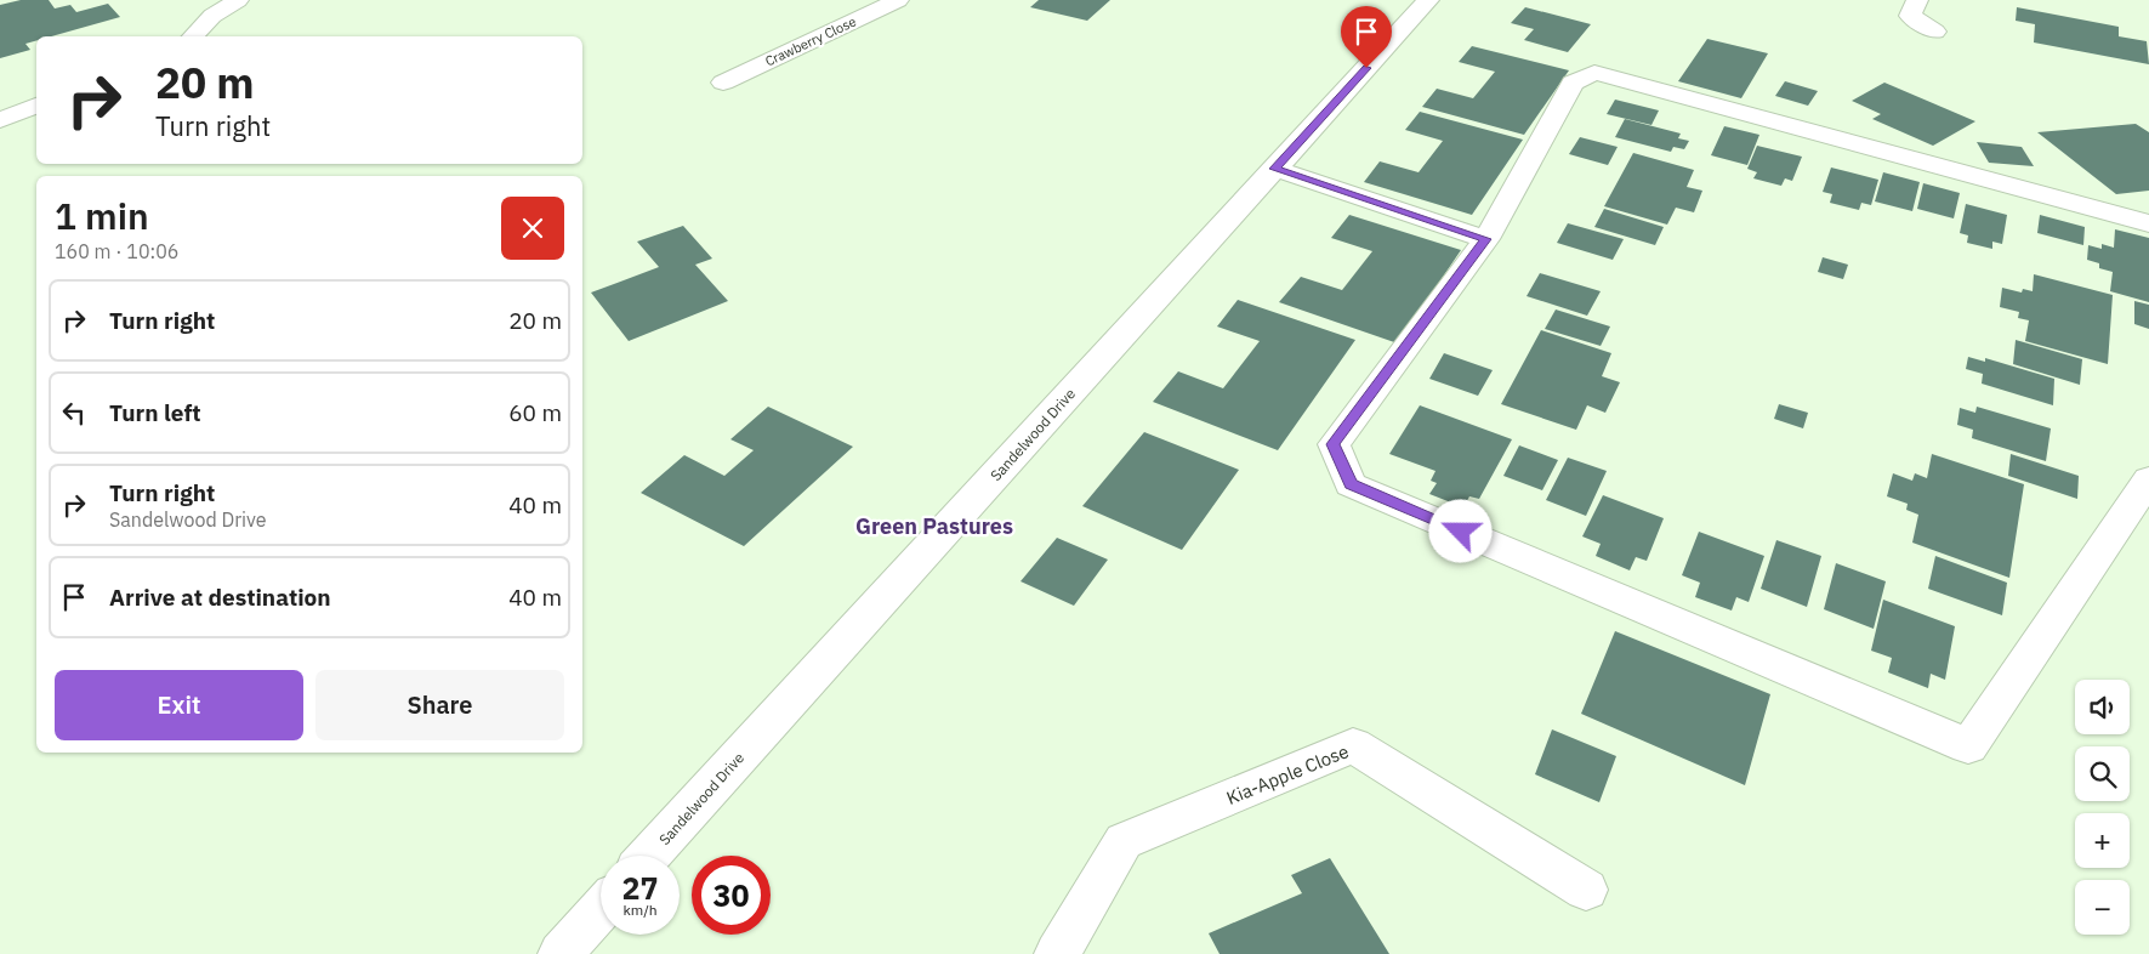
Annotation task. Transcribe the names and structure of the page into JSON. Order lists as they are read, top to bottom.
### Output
{
  "streets": {
    "street": ["Crawberry Close", "Sandelwood Drive", "Kia-Apple Close"]
  },
  "districts": ["Green Pastures"],
  "page": {
    "turn": ["20 m", "Turn right"],
    "heading": ["1 min", "160 m · 10:06"],
    "list": [
      {
        "name": "Turn right",
        "value": "20 m"
      },
      {
        "name": "Turn left",
        "value": "60 m"
      },
      {
        "name": "Turn right",
        "note": "Sandelwood Drive",
        "value": "40 m"
      },
      {
        "name": "Arrive at destination",
        "value": "40 m"
      }
    ],
    "buttons": ["Exit", "Share"],
    "map_buttons": ["+", "−"],
    "speed": "27 km/h",
    "limit": "30"
  }
}
